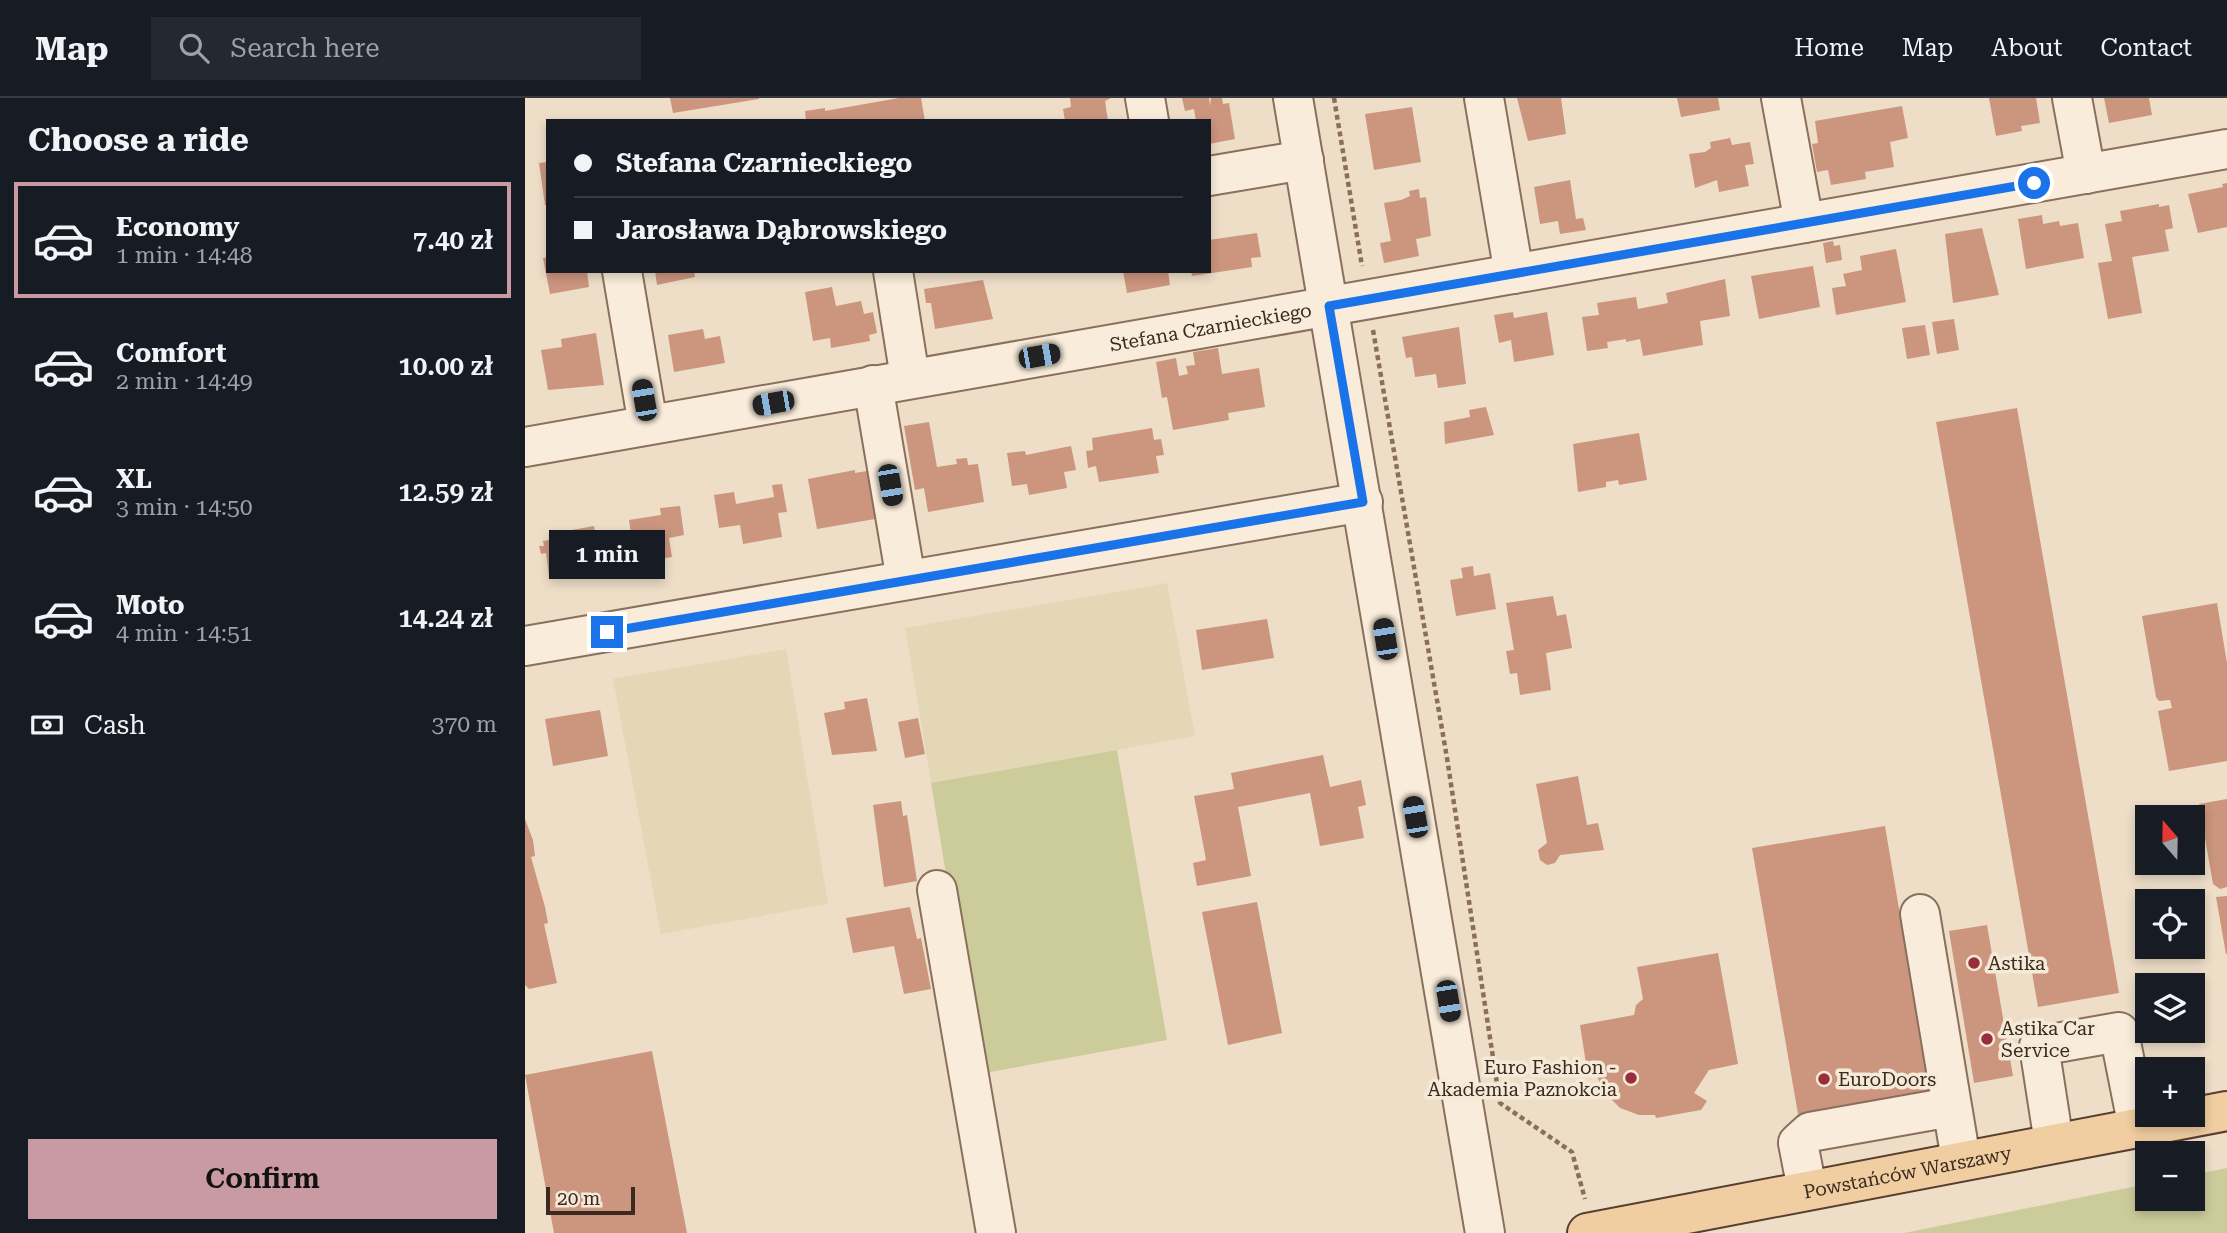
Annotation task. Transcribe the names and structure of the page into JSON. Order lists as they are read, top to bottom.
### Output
{
  "streets": {
    "main road": ["Powstańców Warszawy"],
    "street": ["Stefana Czarnieckiego"]
  },
  "places": [
    "Astika",
    "Astika Car Service",
    "Euro Fashion - Akademia Paznokcia",
    "EuroDoors"
  ],
  "scale_bar": "20 m",
  "north": "top",
  "page": {
    "header": "Map",
    "search": "Search here",
    "nav": [
      "Home",
      "Map",
      "About",
      "Contact"
    ],
    "heading": "Choose a ride",
    "banner": ["Stefana Czarnieckiego", "Jarosława Dąbrowskiego"],
    "list": [
      {
        "name": "Economy",
        "note": "1 min · 14:48",
        "value": "7.40 zł"
      },
      {
        "name": "Comfort",
        "note": "2 min · 14:49",
        "value": "10.00 zł"
      },
      {
        "name": "XL",
        "note": "3 min · 14:50",
        "value": "12.59 zł"
      },
      {
        "name": "Moto",
        "note": "4 min · 14:51",
        "value": "14.24 zł"
      }
    ],
    "bubble": "1 min",
    "pay": ["Cash", "370 m"],
    "map_buttons": ["+", "−"],
    "buttons": "Confirm",
    "scale": "20 m"
  }
}
